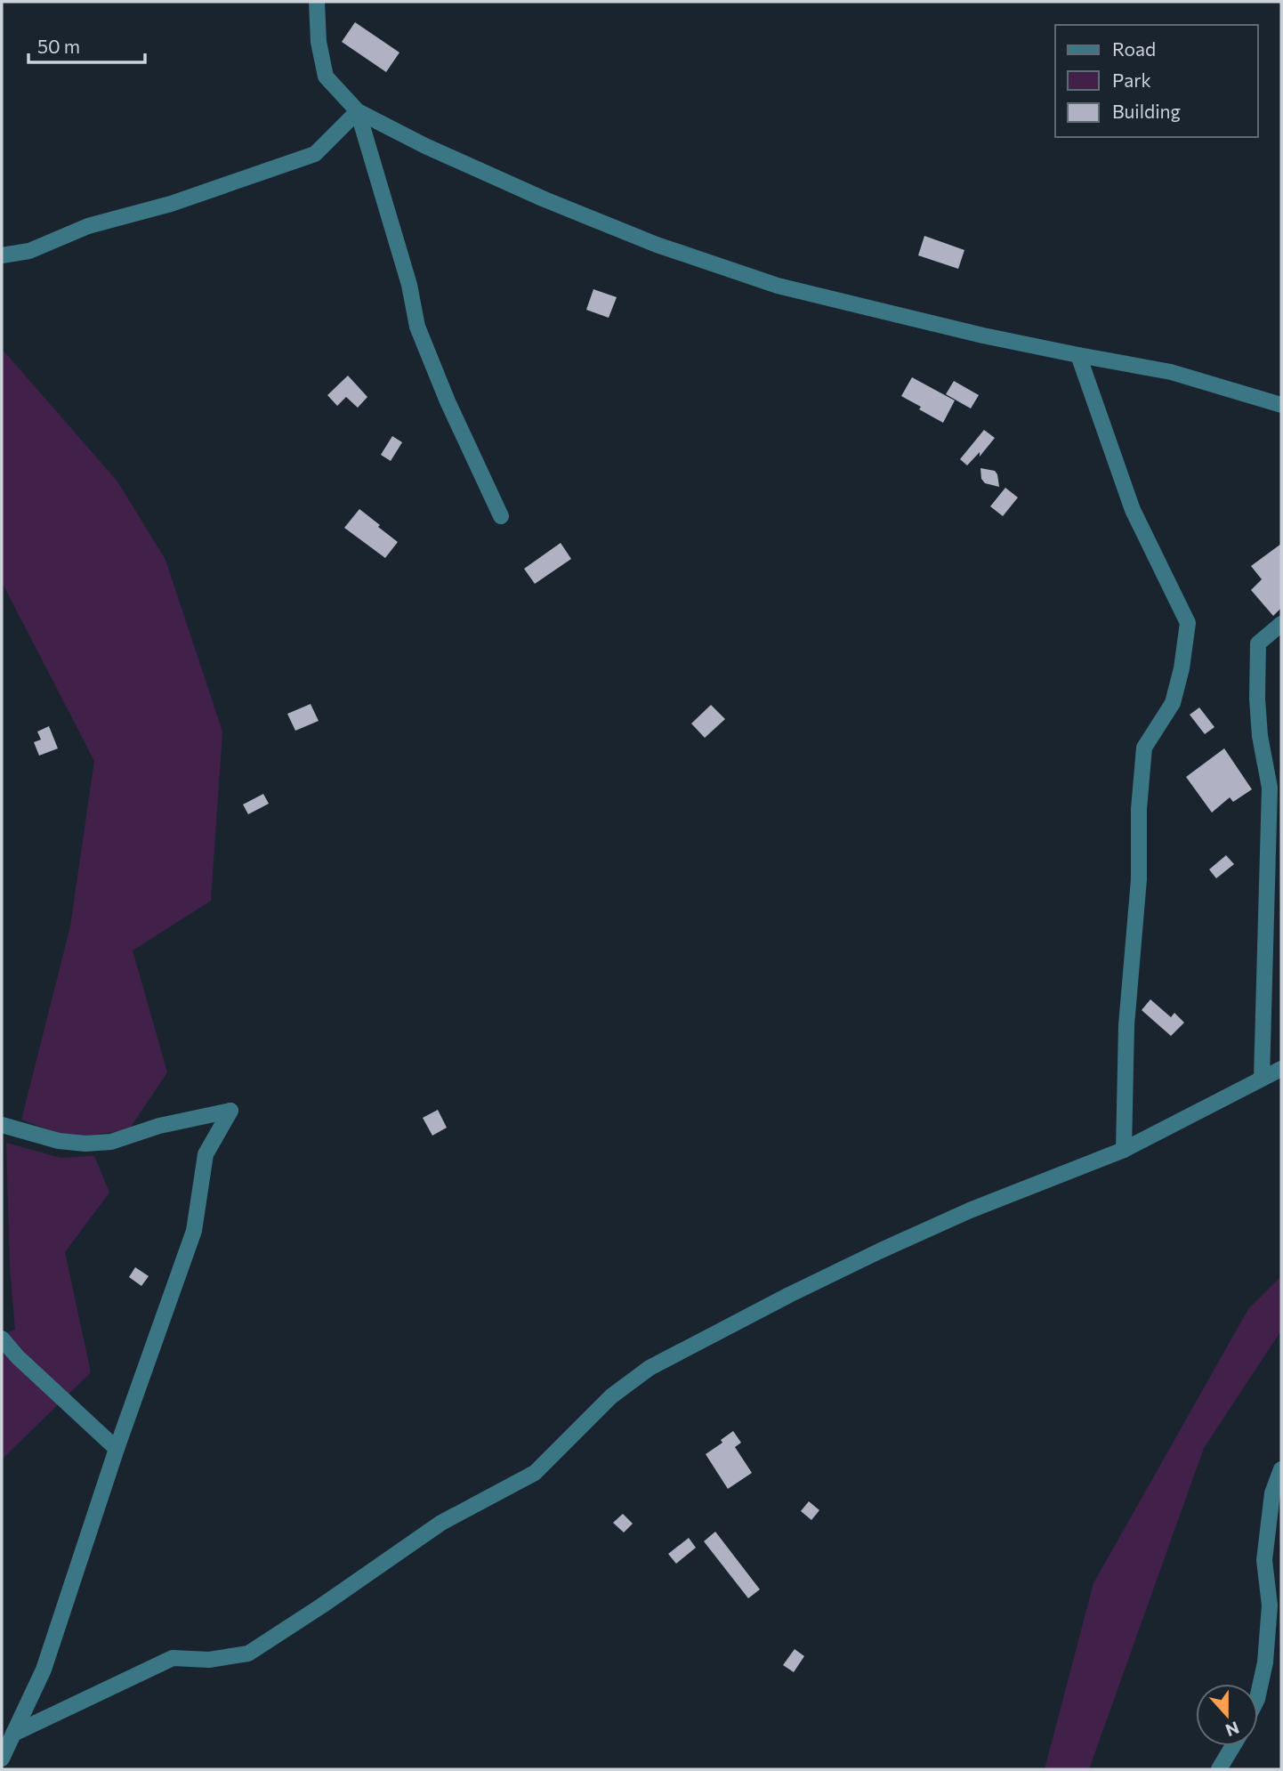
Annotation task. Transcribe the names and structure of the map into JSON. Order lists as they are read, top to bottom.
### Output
{
  "legend": ["Road", "Park", "Building"],
  "scale_bar": "50 m",
  "north": "bottom"
}
